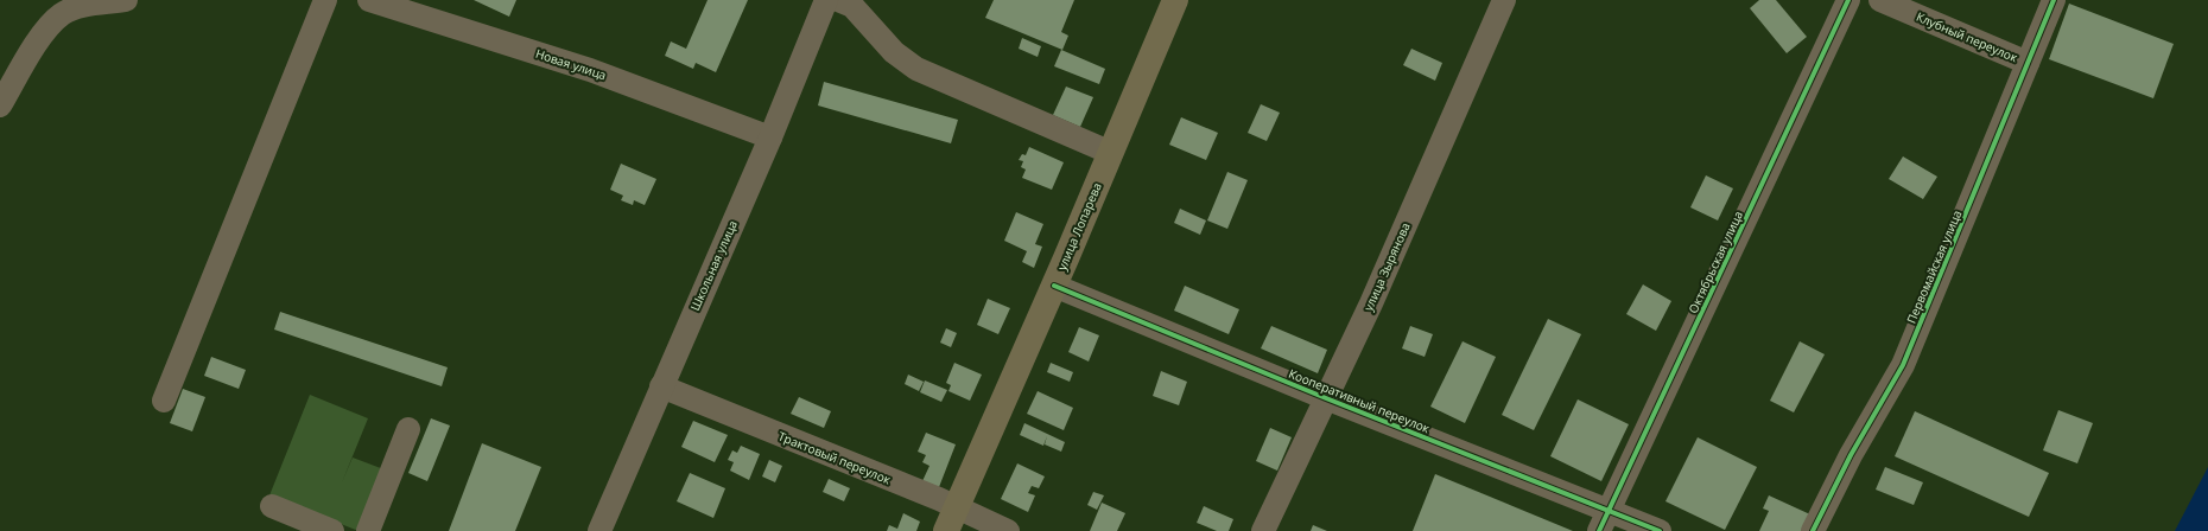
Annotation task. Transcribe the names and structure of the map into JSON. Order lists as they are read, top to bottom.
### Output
{
  "streets": {
    "main road": ["улица Лопарева"],
    "street": [
      "Клубный переулок",
      "Новая улица",
      "Октябрьская улица",
      "Школьная улица",
      "улица Зырянова",
      "Первомайская улица",
      "Кооперативный переулок",
      "Трактовый переулок"
    ]
  },
  "crossings": [
    ["Клубный переулок", "Первомайская улица"],
    ["Новая улица", "Школьная улица"],
    ["улица Лопарева", "Кооперативный переулок"],
    ["улица Лопарева", "Трактовый переулок"],
    ["Октябрьская улица", "Кооперативный переулок"],
    ["Школьная улица", "Трактовый переулок"],
    ["улица Зырянова", "Кооперативный переулок"]
  ]
}
